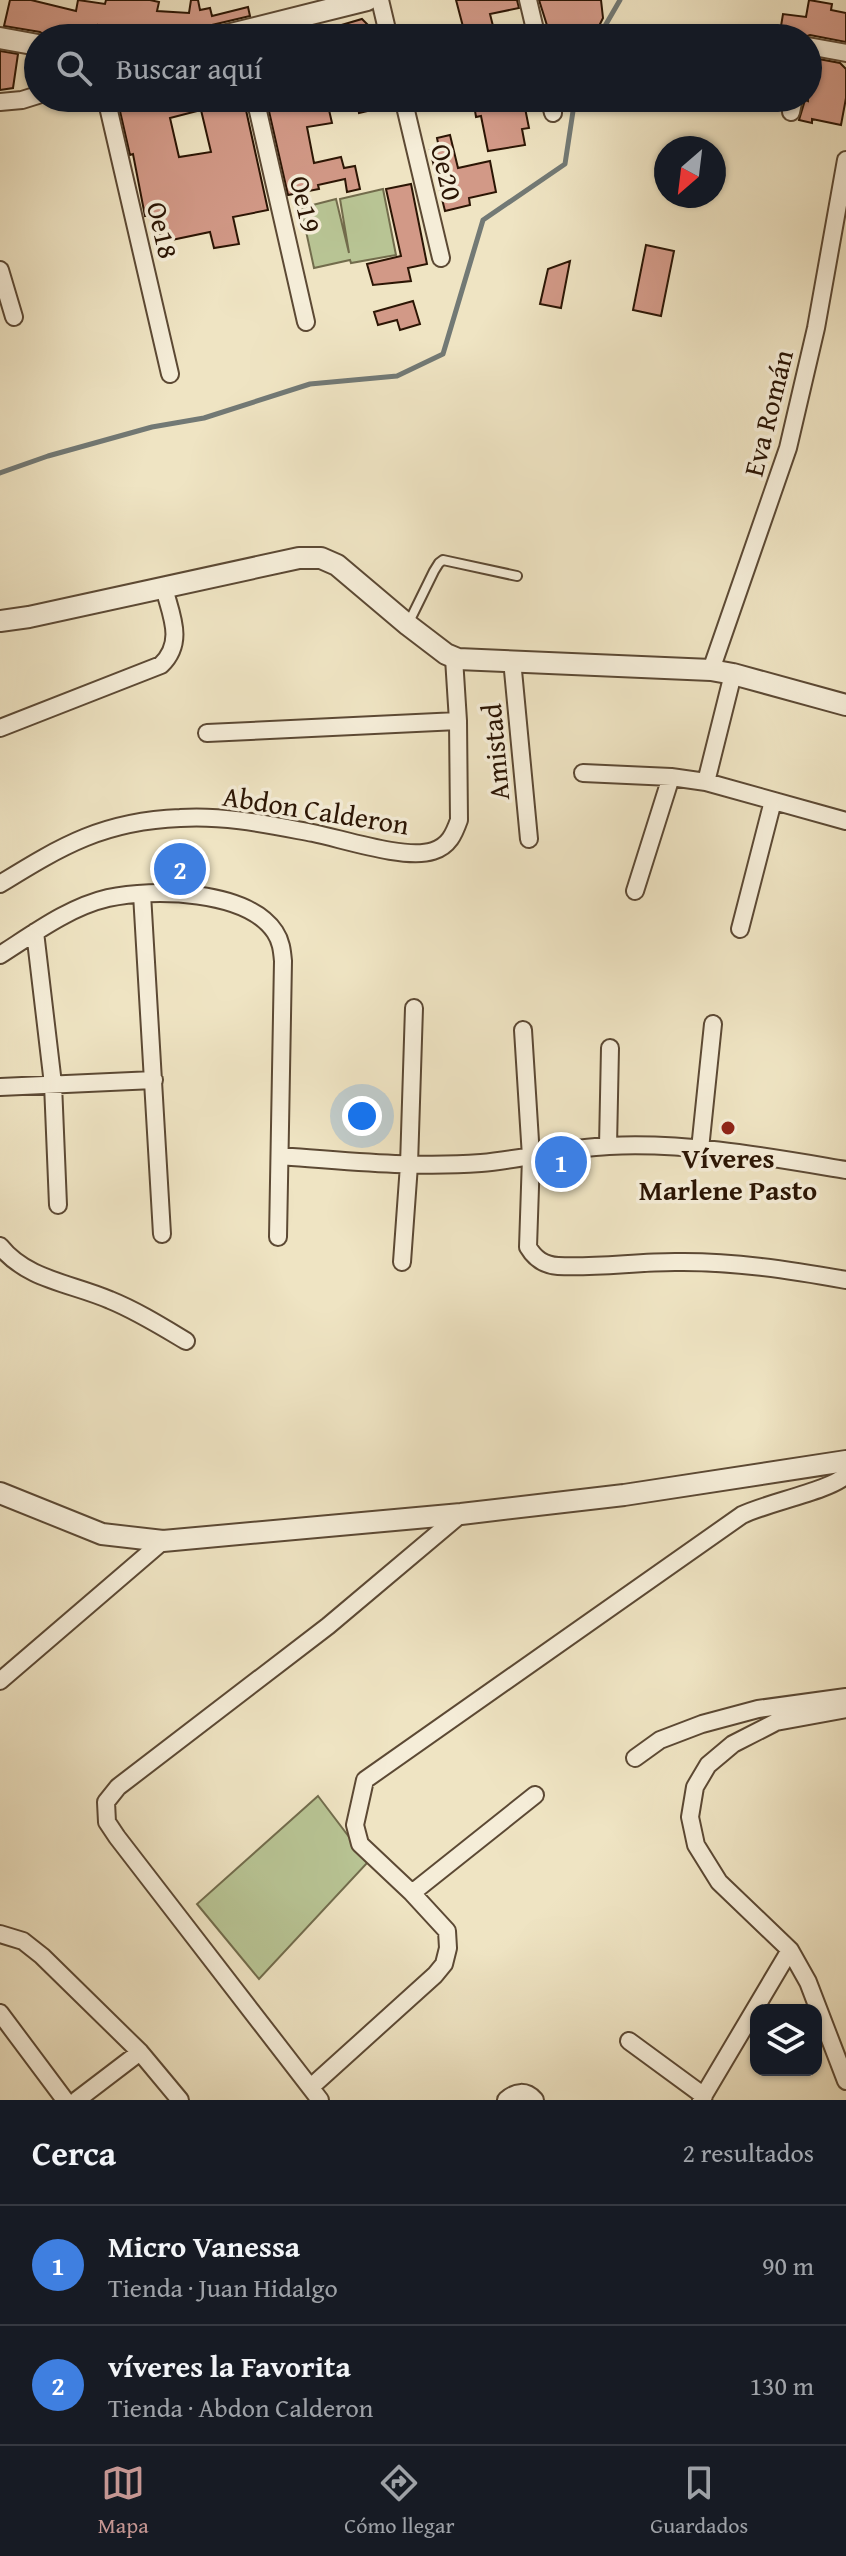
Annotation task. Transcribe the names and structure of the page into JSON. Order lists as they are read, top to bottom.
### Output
{
  "streets": {
    "street": [
      "Oe20",
      "Oe19",
      "Oe18",
      "Eva Román",
      "Amistad",
      "Abdon Calderon"
    ]
  },
  "places": ["Víveres Marlene Pasto"],
  "north": "bottom left",
  "page": {
    "search": "Buscar aquí",
    "pins": ["2", "1"],
    "heading": ["Cerca", "2 resultados"],
    "list": [
      {
        "mark": "1",
        "name": "Micro Vanessa",
        "note": "Tienda · Juan Hidalgo",
        "value": "90 m"
      },
      {
        "mark": "2",
        "name": "víveres la Favorita",
        "note": "Tienda · Abdon Calderon",
        "value": "130 m"
      }
    ],
    "nav": ["Mapa", "Cómo llegar", "Guardados"]
  }
}
